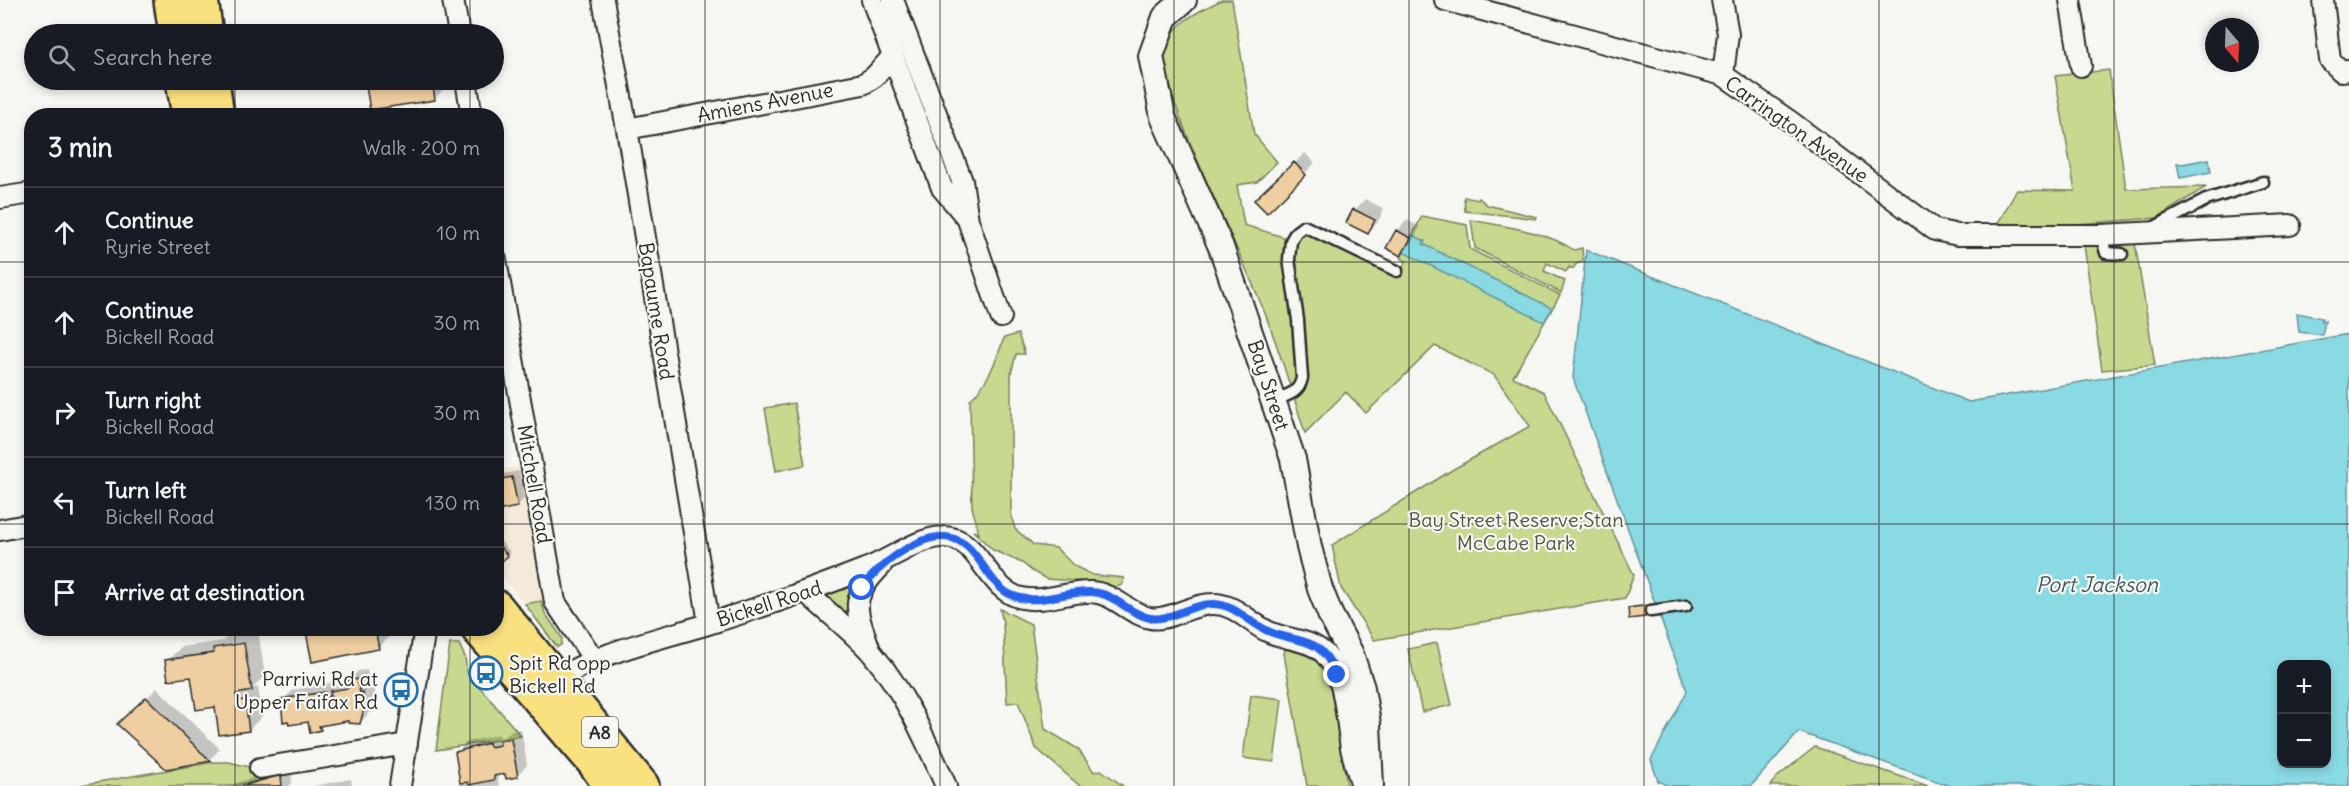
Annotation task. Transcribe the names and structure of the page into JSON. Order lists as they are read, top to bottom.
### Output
{
  "streets": {
    "highway": ["A8"],
    "street": [
      "Amiens Avenue",
      "Carrington Avenue",
      "Bapaume Road",
      "Bay Street",
      "Mitchell Road",
      "Bickell Road"
    ]
  },
  "crossings": [
    ["Amiens Avenue", "Bapaume Road"],
    ["Bapaume Road", "Bickell Road"],
    ["Mitchell Road", "Bickell Road"],
    ["Bickell Road", "A8"]
  ],
  "water": ["Port Jackson"],
  "parks": ["Bay Street Reserve;Stan McCabe Park"],
  "places": {
    "bus stop": ["Spit Rd opp Bickell Rd", "Parriwi Rd at Upper Faifax Rd"]
  },
  "north": "bottom",
  "page": {
    "search": "Search here",
    "heading": ["3 min", "Walk · 200 m"],
    "list": [
      ["Continue", "Ryrie Street", "10 m"],
      ["Continue", "Bickell Road", "30 m"],
      ["Turn right", "Bickell Road", "30 m"],
      ["Turn left", "Bickell Road", "130 m"],
      "Arrive at destination"
    ],
    "map_buttons": ["+", "−"]
  }
}
